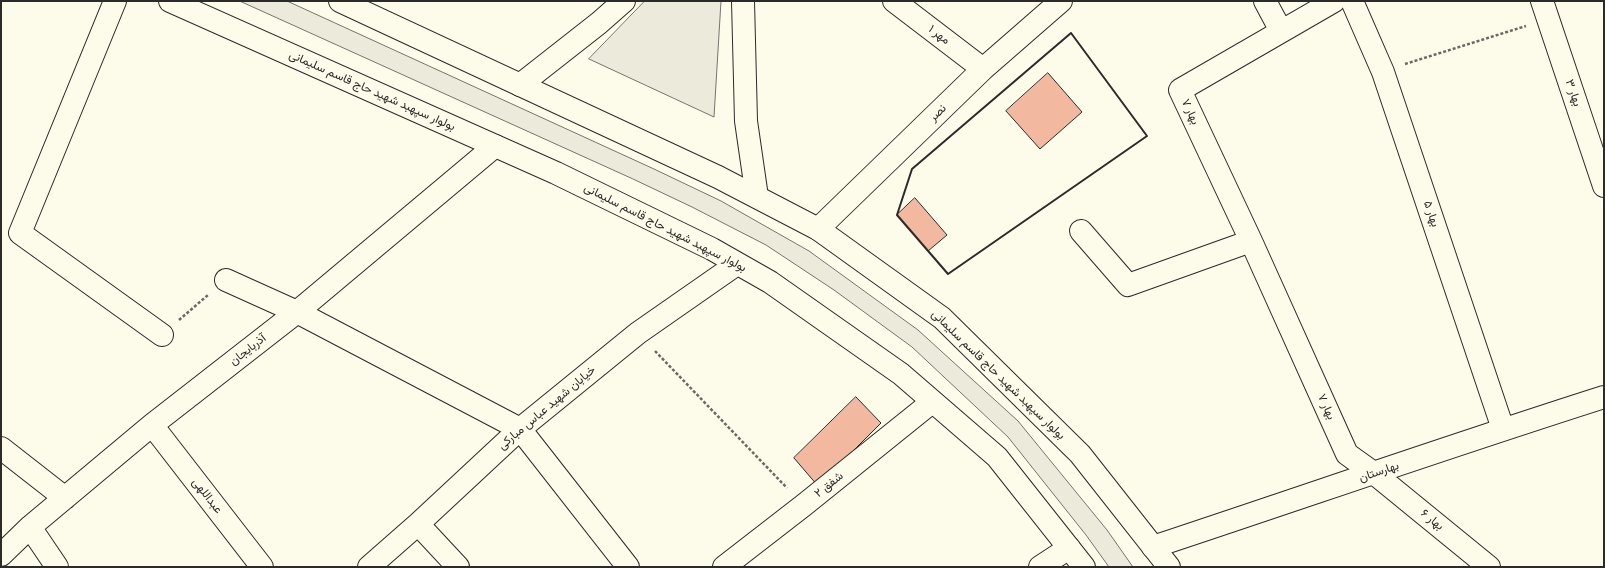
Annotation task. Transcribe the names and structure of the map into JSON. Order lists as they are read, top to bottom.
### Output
{
  "streets": {
    "street": [
      "مهر ۱",
      "بولوار سپهبد شهید حاج قاسم سلیمانی",
      "بهار ۳",
      "بهار ۷",
      "نصر",
      "بهار ۵",
      "آذربایجان",
      "خیابان شهید عباس مبارکی",
      "بهارستان",
      "شفق ۲",
      "عبداللهی",
      "بهار ۶"
    ]
  },
  "crossings": [
    ["مهر ۱", "نصر"],
    ["بولوار سپهبد شهید حاج قاسم سلیمانی", "نصر"],
    ["بولوار سپهبد شهید حاج قاسم سلیمانی", "آذربایجان"],
    ["بولوار سپهبد شهید حاج قاسم سلیمانی", "خیابان شهید عباس مبارکی"],
    ["بولوار سپهبد شهید حاج قاسم سلیمانی", "بهارستان"],
    ["بولوار سپهبد شهید حاج قاسم سلیمانی", "شفق ۲"],
    ["بهار ۷", "بهارستان"],
    ["بهار ۷", "بهار ۶"],
    ["بهار ۵", "بهارستان"],
    ["آذربایجان", "عبداللهی"],
    ["بهارستان", "بهار ۶"]
  ]
}
